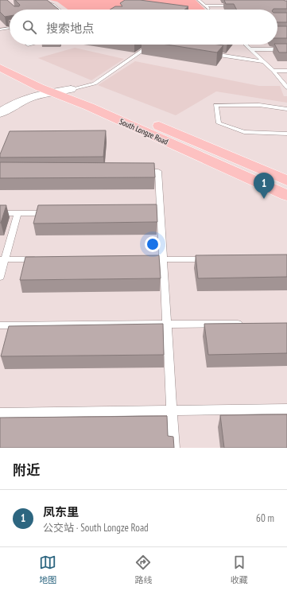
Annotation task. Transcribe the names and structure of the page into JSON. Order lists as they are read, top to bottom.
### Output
{
  "streets": {
    "main road": ["South Longze Road"]
  },
  "page": {
    "search": "搜索地点",
    "pins": "1",
    "heading": "附近",
    "list": [
      {
        "mark": "1",
        "name": "凤东里",
        "note": "公交站 · South Longze Road",
        "value": "60 m"
      }
    ],
    "nav": ["地图", "路线", "收藏"]
  }
}
